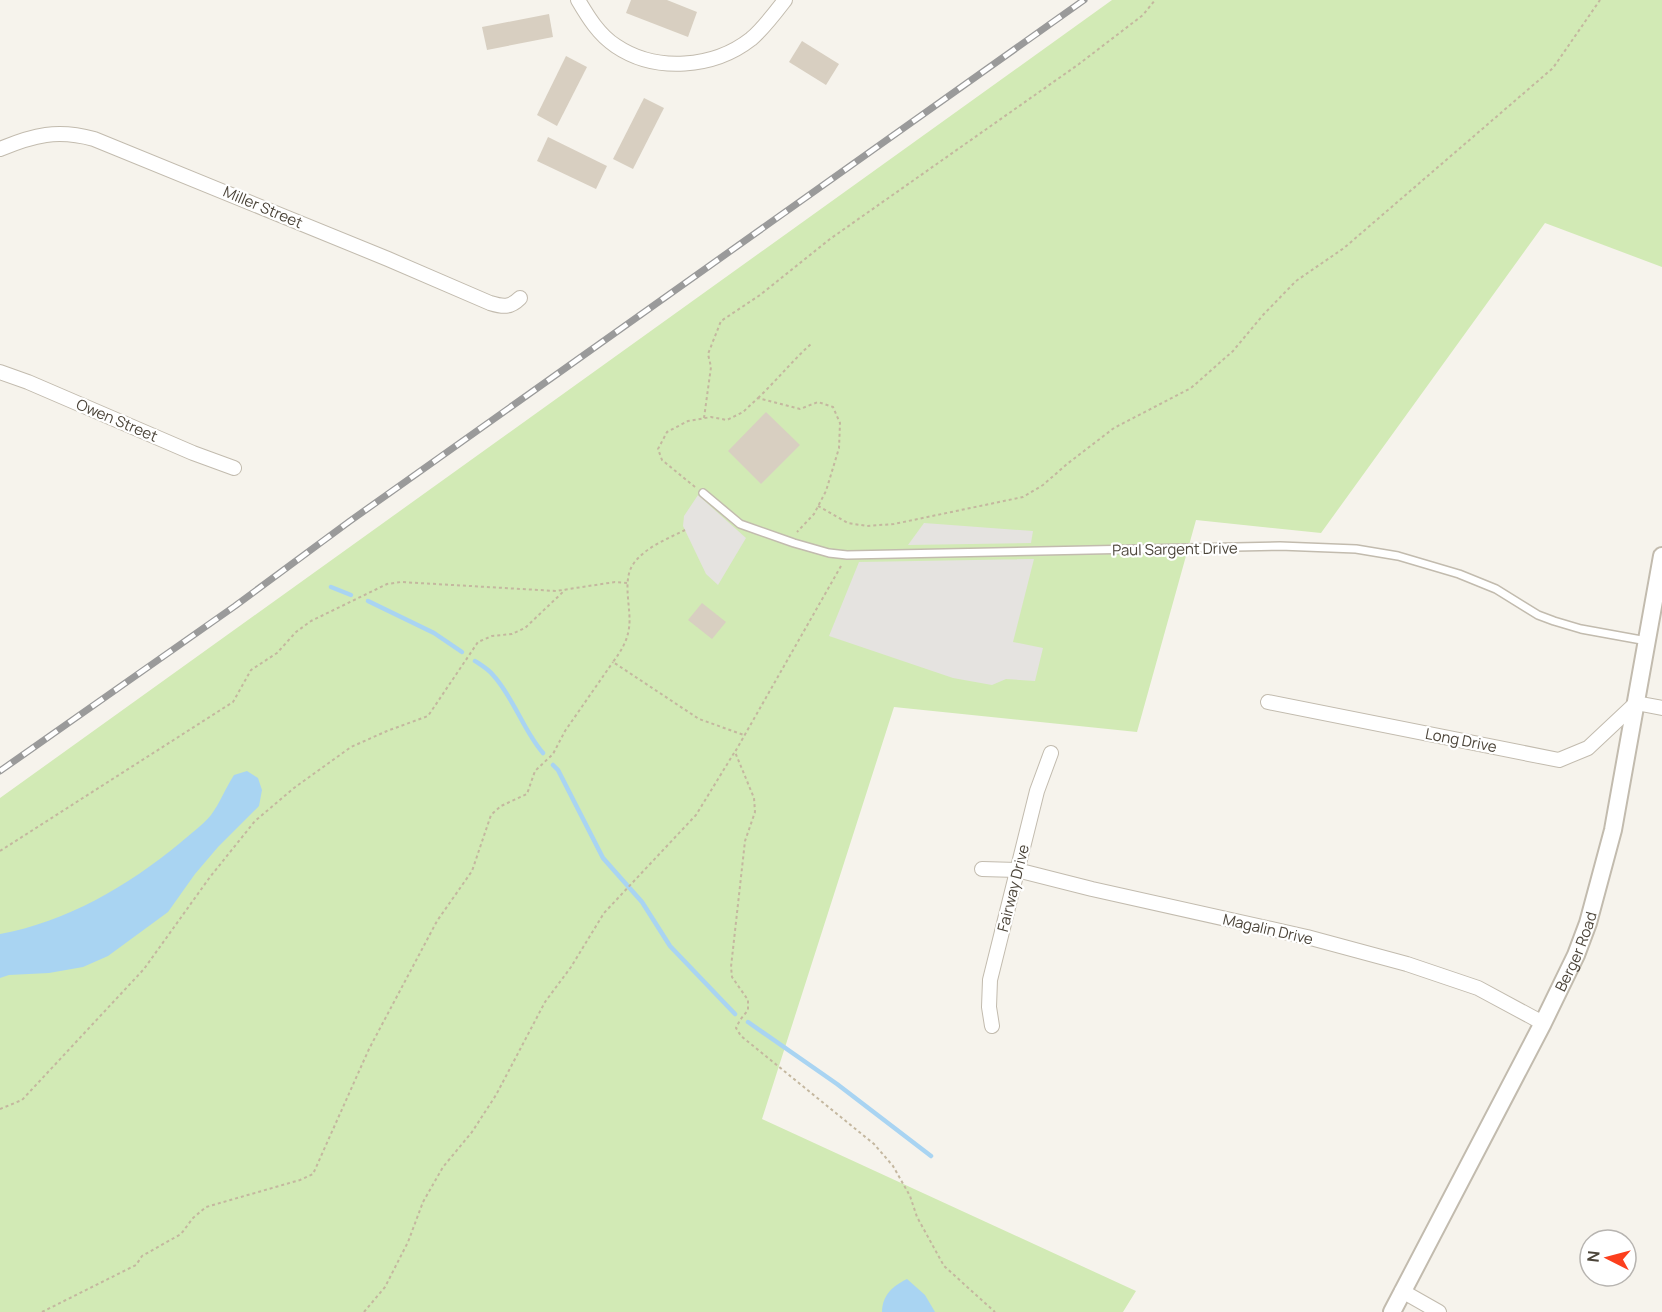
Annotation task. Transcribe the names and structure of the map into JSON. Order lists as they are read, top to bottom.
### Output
{
  "streets": {
    "street": [
      "Miller Street",
      "Owen Street",
      "Long Drive",
      "Fairway Drive",
      "Magalin Drive",
      "Berger Road"
    ],
    "lane": ["Paul Sargent Drive"]
  },
  "crossings": [
    ["Paul Sargent Drive", "Berger Road"],
    ["Long Drive", "Berger Road"],
    ["Fairway Drive", "Magalin Drive"],
    ["Magalin Drive", "Berger Road"]
  ],
  "north": "left"
}
